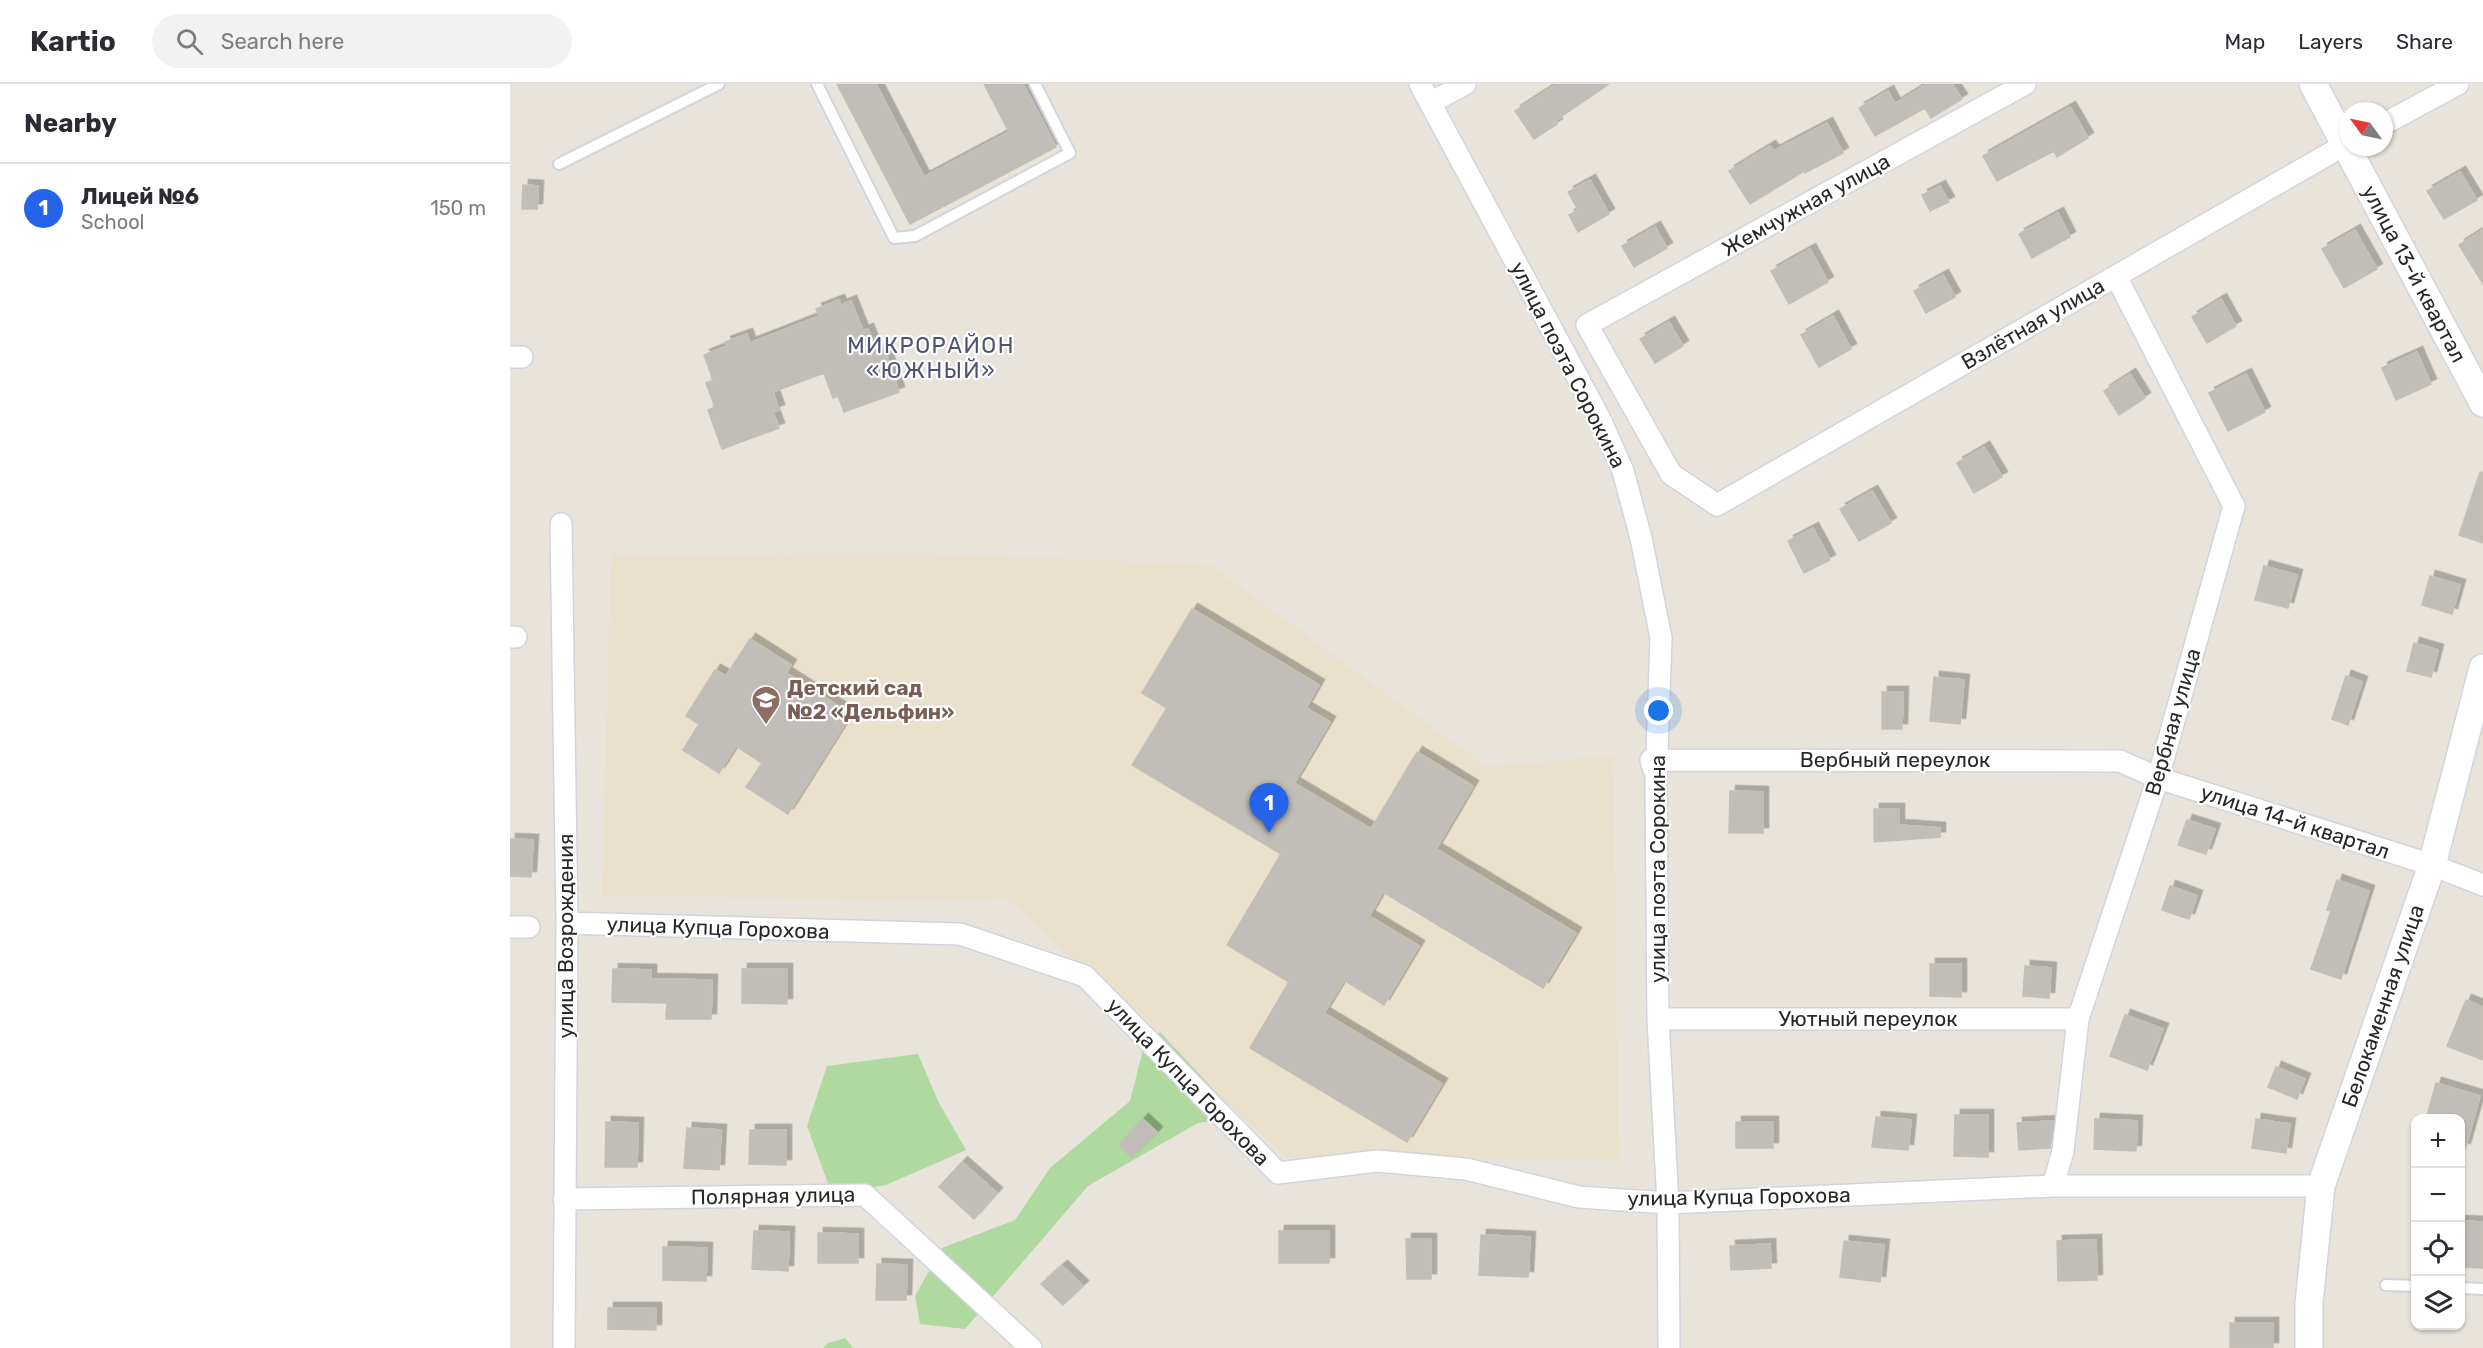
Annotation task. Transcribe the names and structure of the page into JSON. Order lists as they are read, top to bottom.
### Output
{
  "streets": {
    "street": [
      "Жемчужная улица",
      "улица 13-й квартал",
      "Взлётная улица",
      "улица поэта Сорокина",
      "Вербная улица",
      "Вербный переулок",
      "улица 14-й квартал",
      "улица Купца Горохова",
      "улица Возрождения",
      "Белокаменная улица",
      "Уютный переулок",
      "Полярная улица"
    ]
  },
  "crossings": [
    ["Жемчужная улица", "Взлётная улица"],
    ["Взлётная улица", "Вербная улица"],
    ["улица поэта Сорокина", "Вербный переулок"],
    ["улица поэта Сорокина", "улица Купца Горохова"],
    ["улица поэта Сорокина", "Уютный переулок"],
    ["Вербная улица", "Вербный переулок"],
    ["Вербная улица", "улица 14-й квартал"],
    ["Вербная улица", "улица Купца Горохова"],
    ["Вербная улица", "Уютный переулок"],
    ["Вербный переулок", "улица 14-й квартал"],
    ["улица 14-й квартал", "Белокаменная улица"],
    ["улица Купца Горохова", "улица Возрождения"],
    ["улица Купца Горохова", "Белокаменная улица"],
    ["улица Возрождения", "Полярная улица"]
  ],
  "districts": ["МИКРОРАЙОН «ЮЖНЫЙ»"],
  "places": {
    "school or university": ["Детский сад №2 «Дельфин»"]
  },
  "north": "top left",
  "page": {
    "header": "Kartio",
    "search": "Search here",
    "nav": ["Map", "Layers", "Share"],
    "heading": "Nearby",
    "list": [
      {
        "mark": "1",
        "name": "Лицей №6",
        "note": "School",
        "value": "150 m"
      }
    ],
    "pins": "1",
    "map_buttons": ["+", "−"]
  }
}
